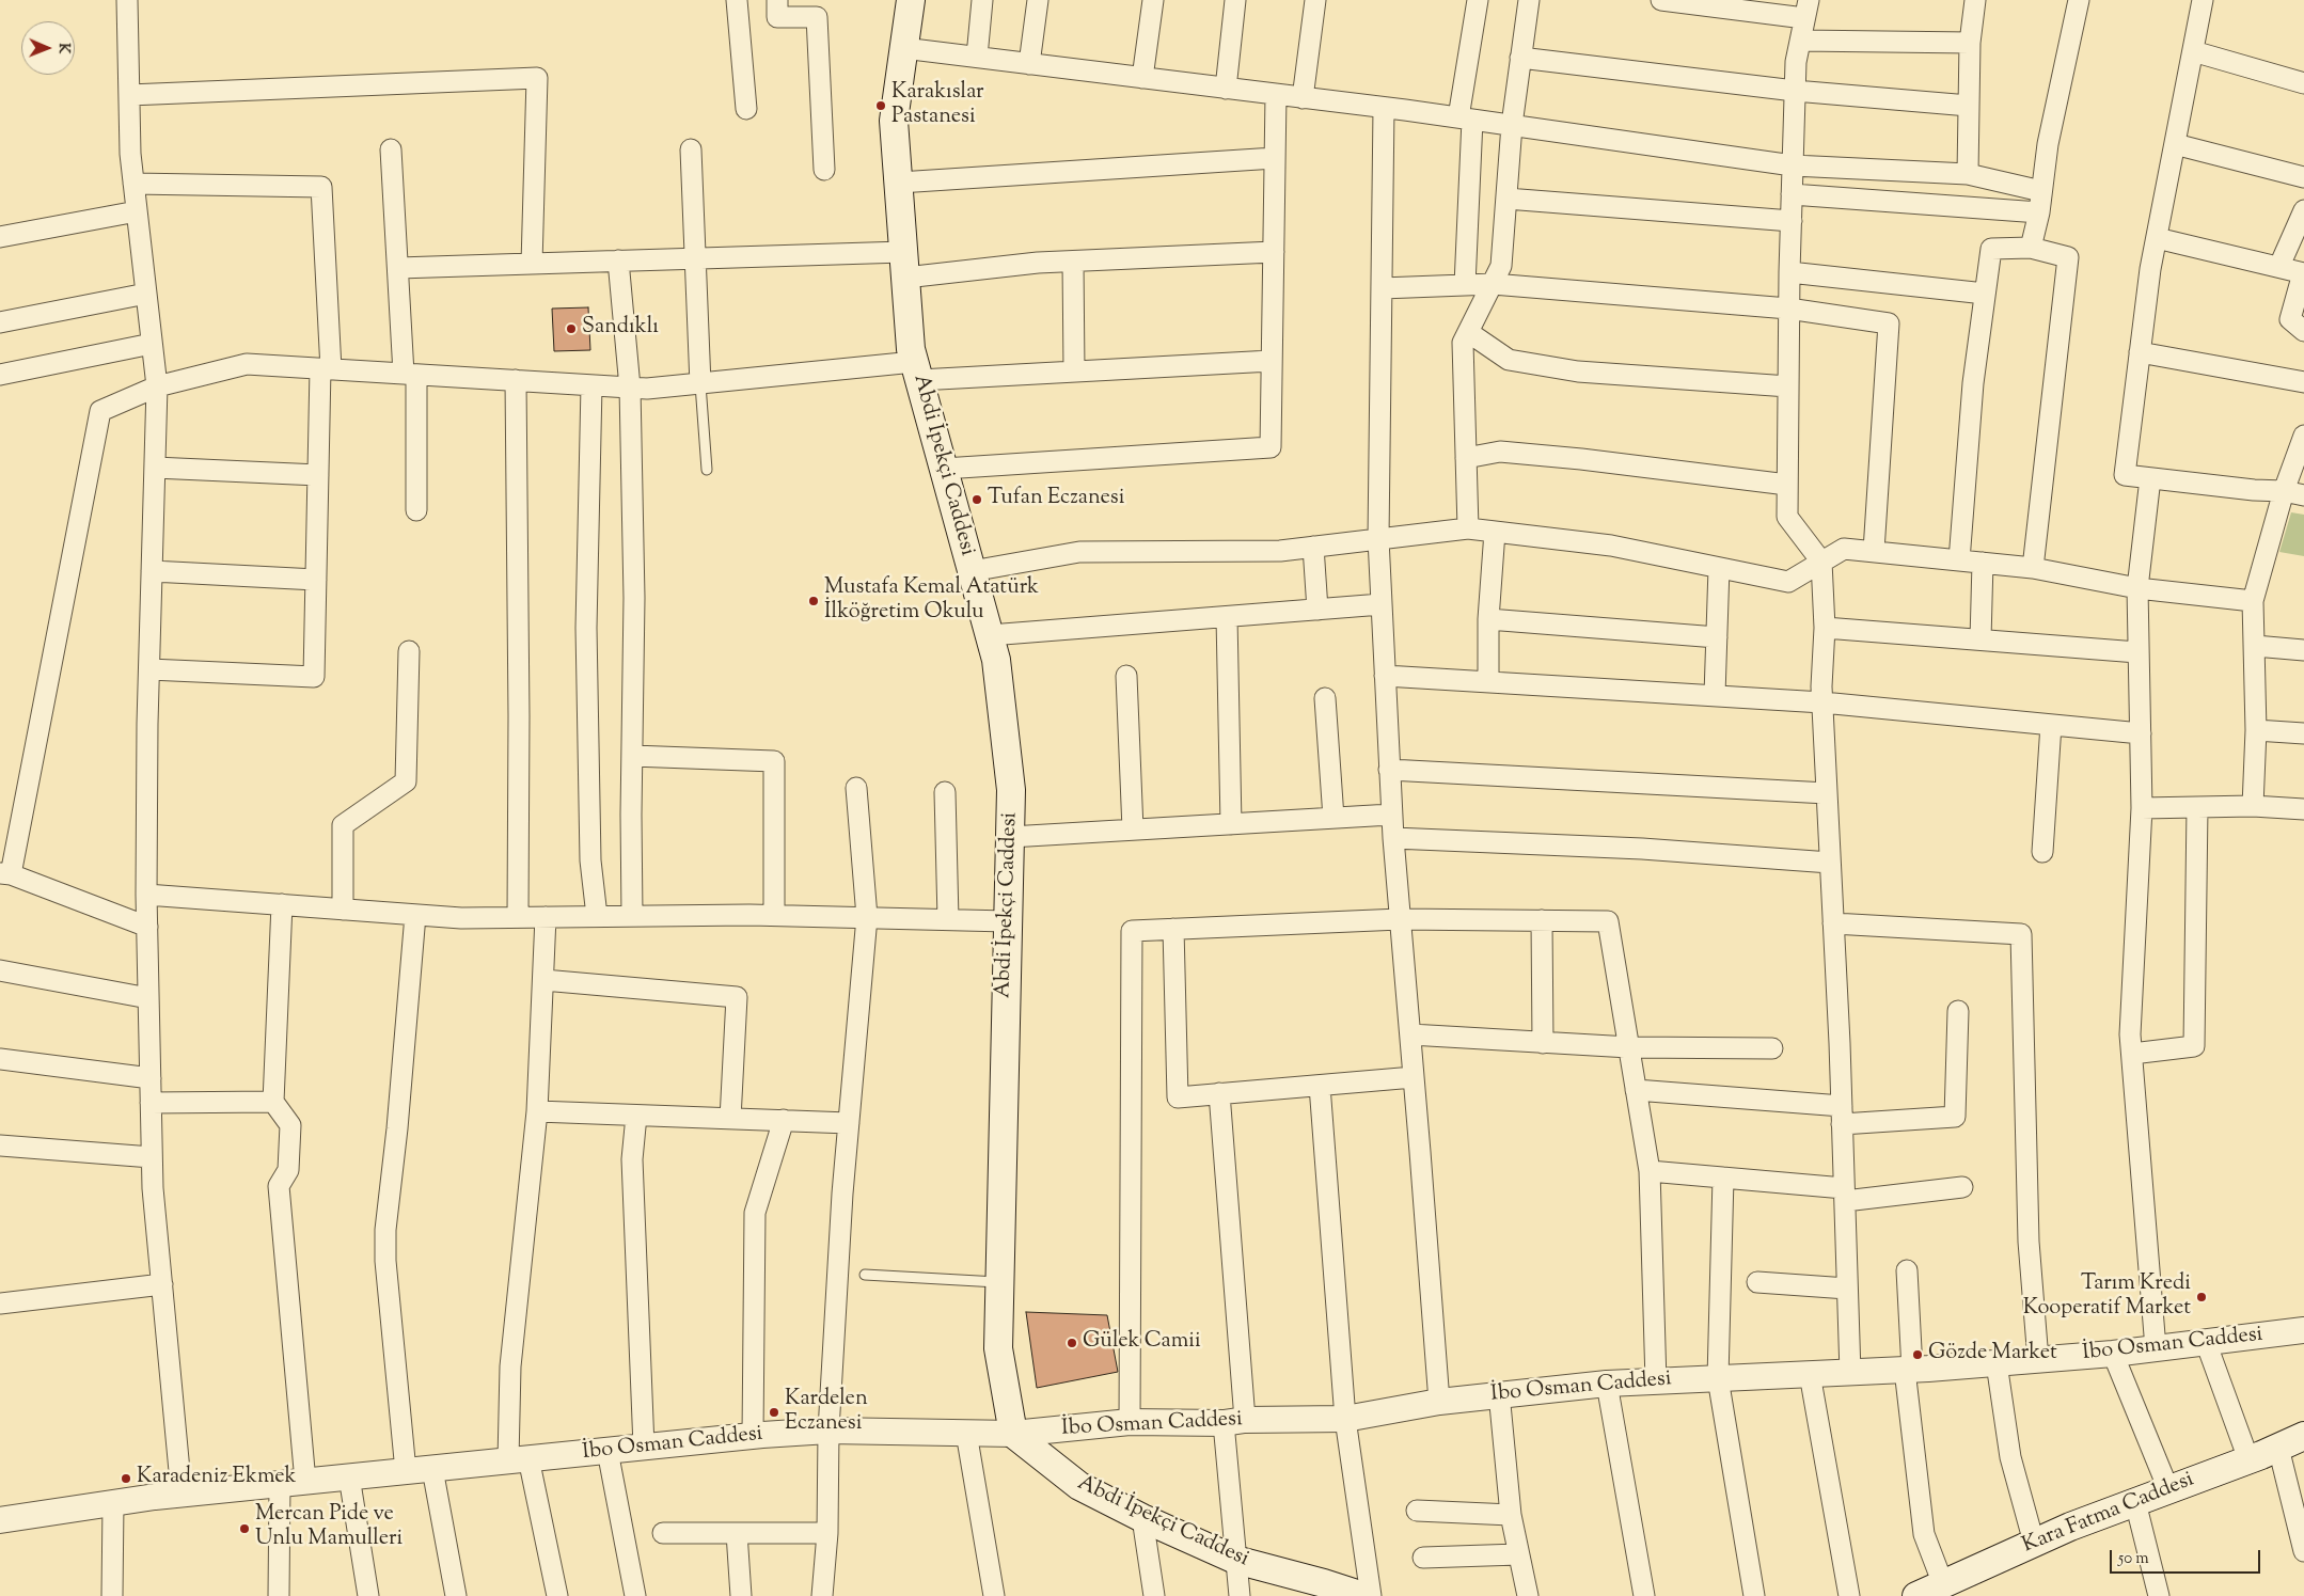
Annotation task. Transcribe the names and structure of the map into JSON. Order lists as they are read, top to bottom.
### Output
{
  "streets": {
    "main road": ["Abdi İpekçi Caddesi", "Kara Fatma Caddesi"],
    "street": ["İbo Osman Caddesi"]
  },
  "crossings": [
    ["Abdi İpekçi Caddesi", "İbo Osman Caddesi"]
  ],
  "places": [
    "Karakıslar Pastanesi",
    "Sandıklı",
    "Tufan Eczanesi",
    "Mustafa Kemal Atatürk İlköğretim Okulu",
    "Tarım Kredi Kooperatif Market",
    "Gülek Camii",
    "Gözde Market",
    "Kardelen Eczanesi",
    "Karadeniz Ekmek",
    "Mercan Pide ve Unlu Mamulleri"
  ],
  "scale_bar": "50 m",
  "north": "right"
}
